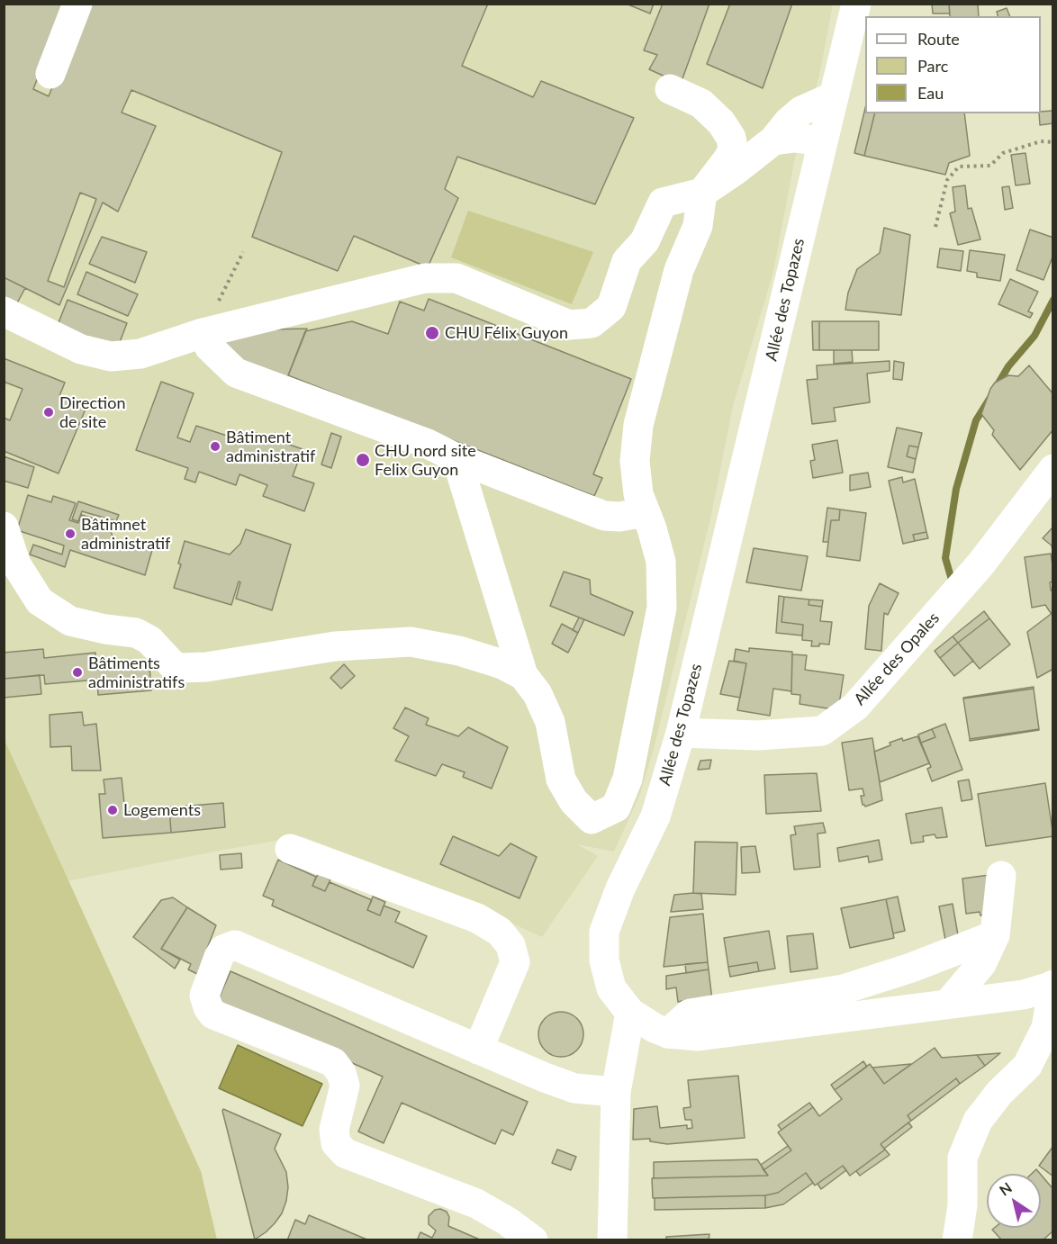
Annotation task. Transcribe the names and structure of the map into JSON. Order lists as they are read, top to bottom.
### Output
{
  "streets": {
    "street": ["Allée des Topazes", "Allée des Opales"]
  },
  "crossings": [
    ["Allée des Topazes", "Allée des Opales"]
  ],
  "places": [
    "CHU Félix Guyon",
    "Direction de site",
    "Bâtiment administratif",
    "CHU nord site Felix Guyon",
    "Bâtimnet administratif",
    "Bâtiments administratifs",
    "Logements"
  ],
  "legend": ["Route", "Parc", "Eau"],
  "north": "top left"
}
